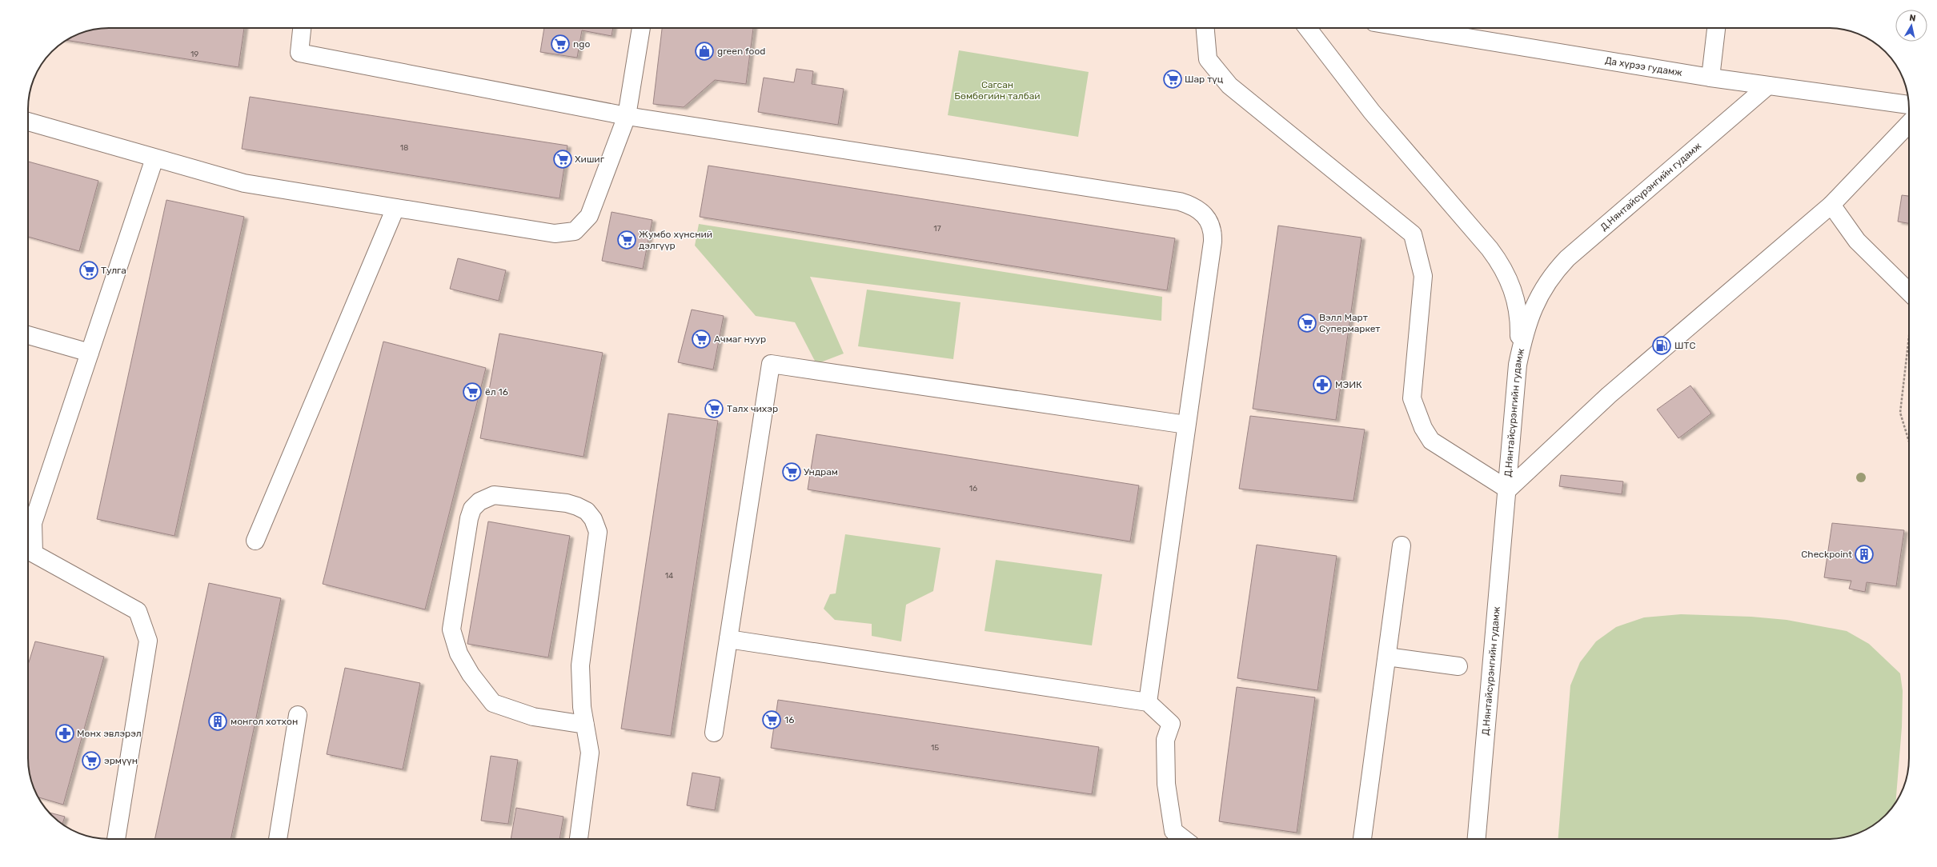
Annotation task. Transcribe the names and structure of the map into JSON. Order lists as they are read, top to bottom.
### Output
{
  "streets": {
    "main road": ["Да хүрээ гудамж", "Д.Нянтайсүрэнгийн гудамж"]
  },
  "crossings": [
    ["Да хүрээ гудамж", "Д.Нянтайсүрэнгийн гудамж"]
  ],
  "parks": ["Сагсан Бөмбөгийн талбай"],
  "places": {
    "supermarket": [
      "ngo",
      "Шар түц",
      "Хишиг",
      "Жумбо хүнсний дэлгүүр",
      "Тулга",
      "Вэлл Март Супермаркет",
      "Ачмаг нуур",
      "ёл 16",
      "Талх чихэр",
      "Ундрам",
      "16",
      "эрмүүн"
    ],
    "shop": ["green food"],
    "fuel station": ["ШТС"],
    "pharmacy": ["МЭИК", "Мөнх эвлэрэл"],
    "building": ["Checkpoint", "монгол хотхон"]
  },
  "house_numbers": [
    "19",
    "18",
    "17",
    "16",
    "14",
    "15"
  ],
  "north": "top"
}
